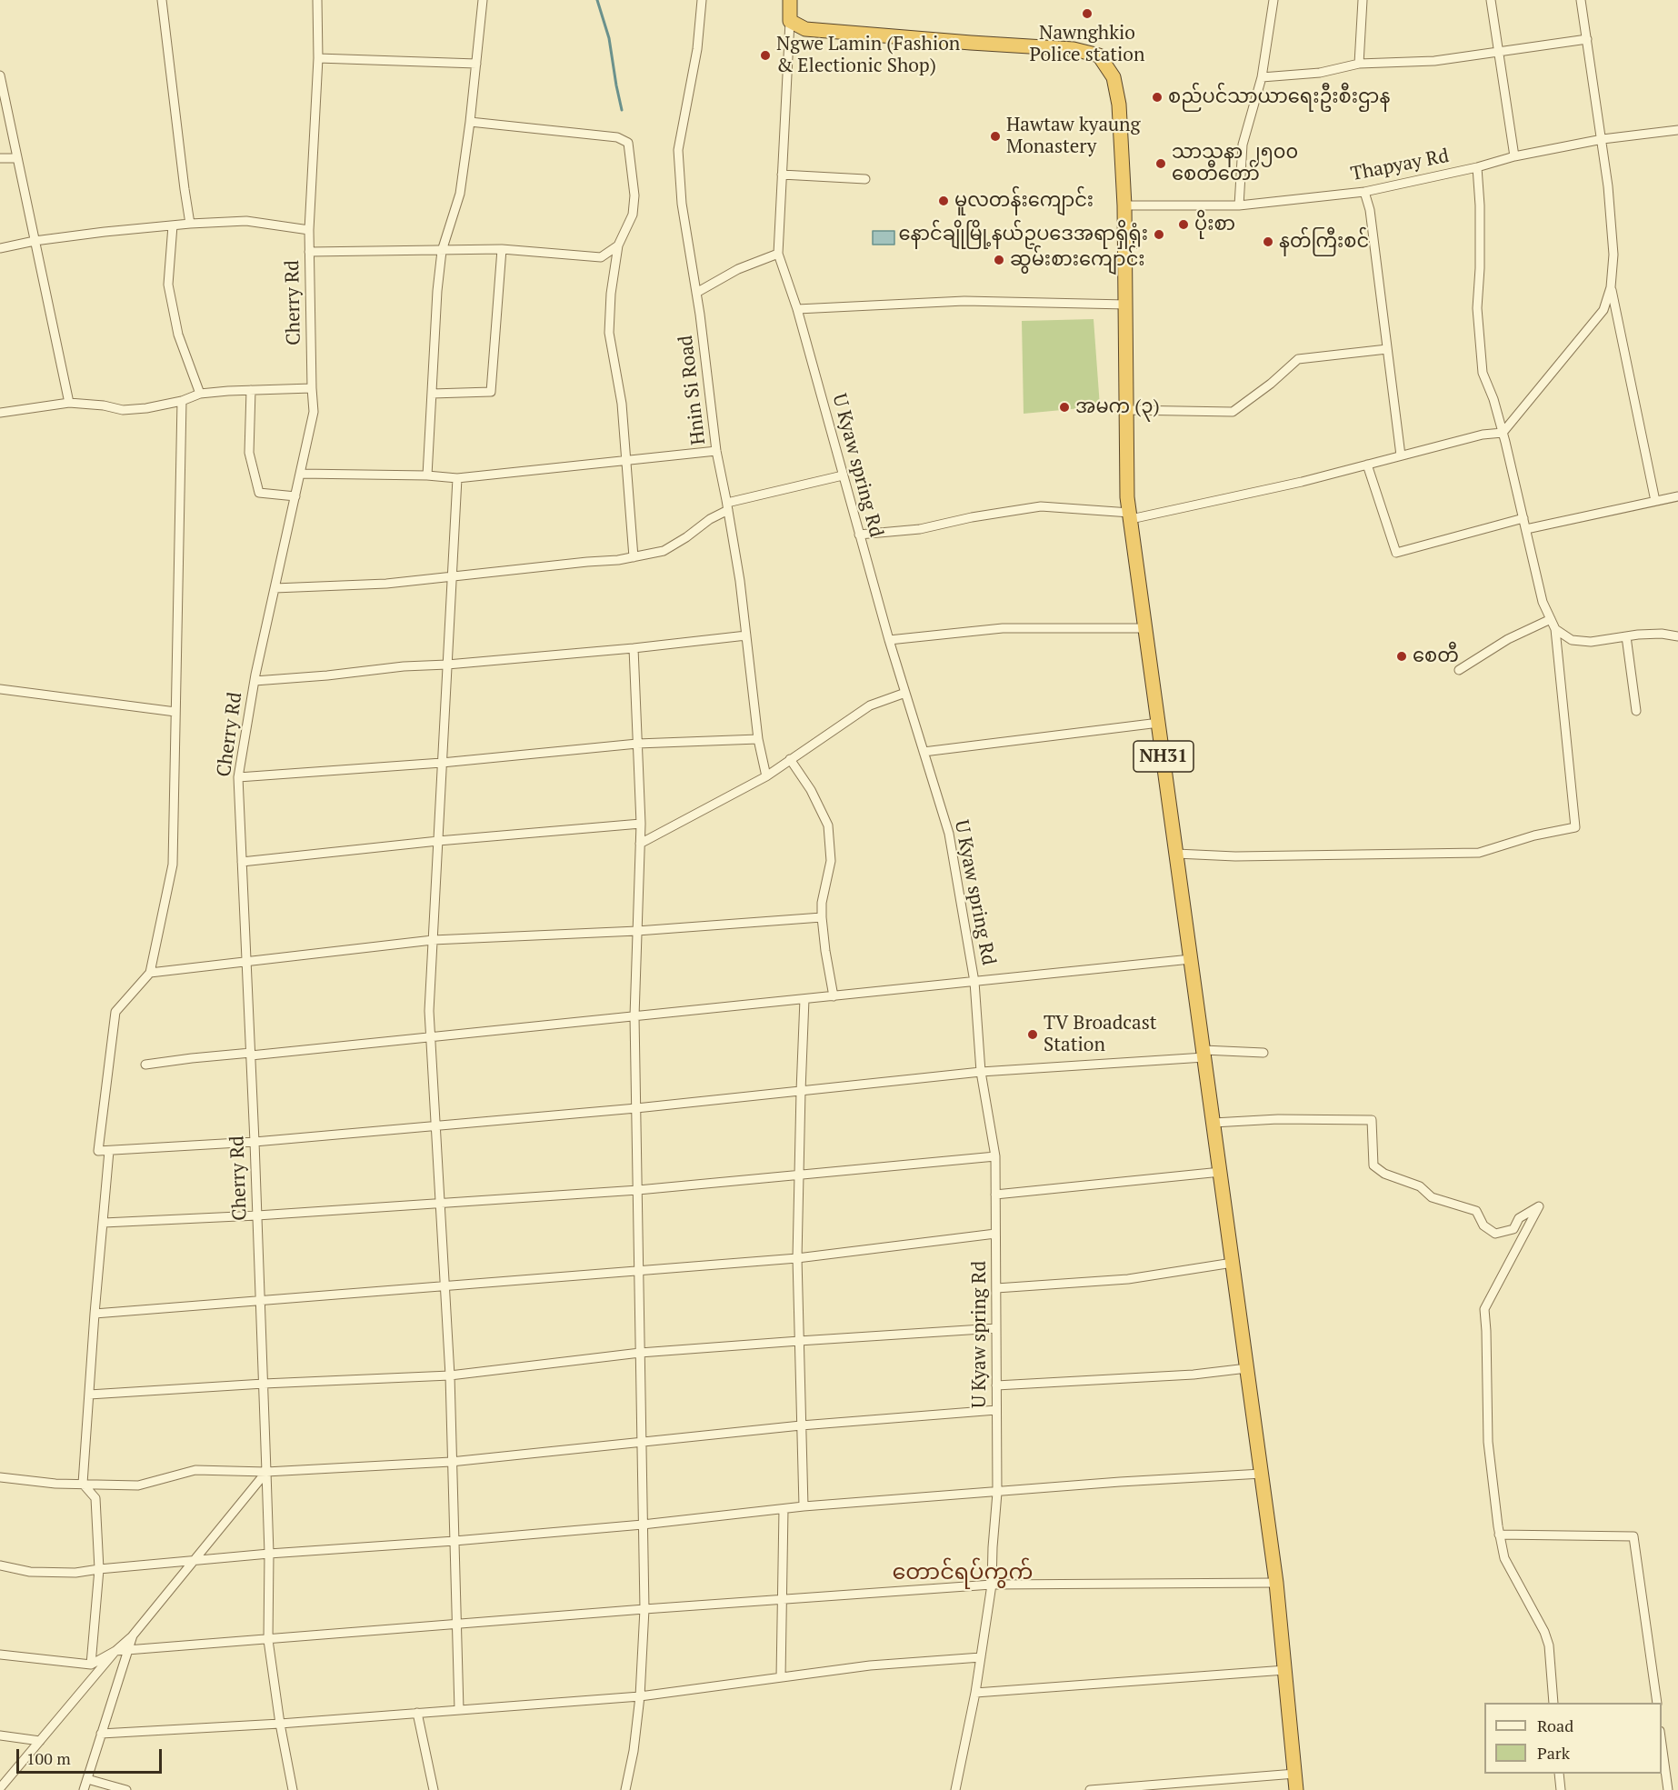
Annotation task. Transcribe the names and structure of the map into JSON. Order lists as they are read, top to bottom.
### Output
{
  "streets": {
    "highway": ["NH31"],
    "street": [
      "Thapyay Rd",
      "Cherry Rd",
      "Hnin Si Road",
      "U Kyaw spring Rd"
    ]
  },
  "crossings": [
    ["Thapyay Rd", "NH31"],
    ["U Kyaw spring Rd", "NH31"]
  ],
  "districts": ["တောင်ရပ်ကွက်"],
  "places": [
    "Nawnghkio Police station",
    "Ngwe Lamin (Fashion & Electionic Shop)",
    "စည်ပင်သာယာရေးဦးစီးဌာန",
    "Hawtaw kyaung Monastery",
    "သာသနာ ၂၅၀၀ စေတီတော်",
    "မူလတန်းကျောင်း",
    "ပိုးစာ",
    "နောင်ချိုမြို့နယ်ဥပဒေအရာရှိရုံး",
    "နတ်ကြီးစင်",
    "ဆွမ်းစားကျောင်း",
    "အမက (၃)",
    "စေတီ",
    "TV Broadcast Station"
  ],
  "legend": ["Road", "Park"],
  "scale_bar": "100 m"
}
